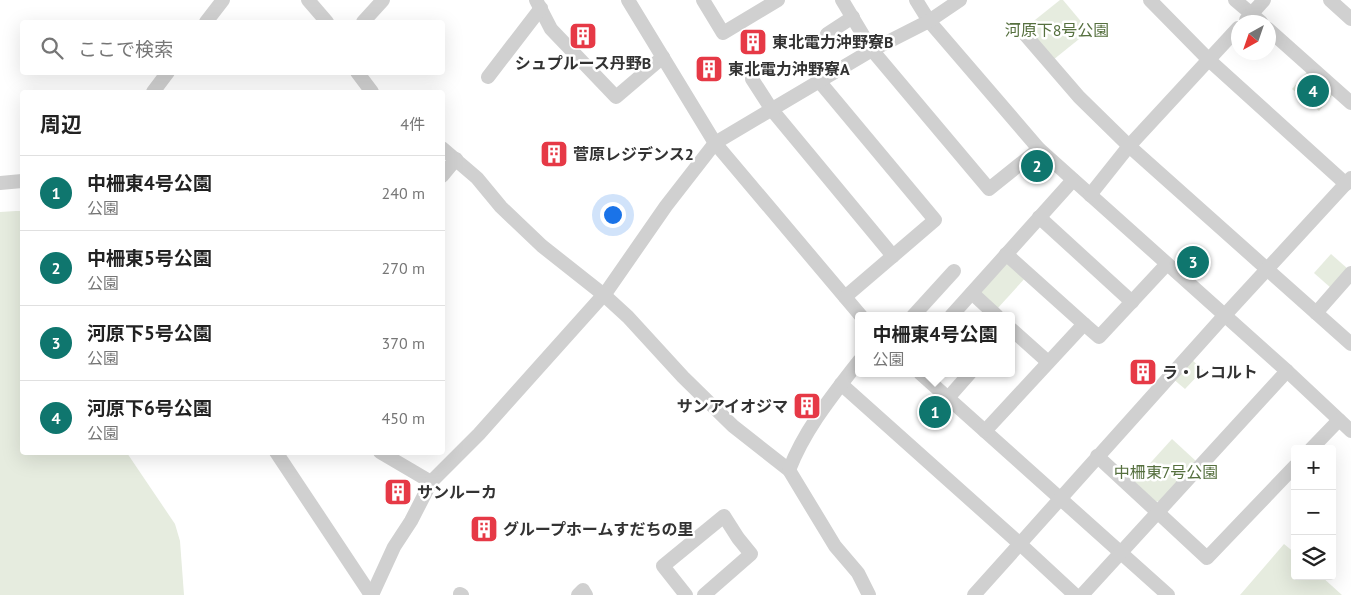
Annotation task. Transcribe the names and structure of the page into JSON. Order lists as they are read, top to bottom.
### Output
{
  "parks": ["河原下8号公園", "中柵東7号公園"],
  "places": {
    "building": [
      "シュプルース丹野B",
      "東北電力沖野寮B",
      "東北電力沖野寮A",
      "菅原レジデンス2",
      "ラ・レコルト",
      "サンアイオジマ",
      "サンルーカ",
      "グループホームすだちの里"
    ]
  },
  "north": "bottom left",
  "page": {
    "search": "ここで検索",
    "pins": [
      "4",
      "2",
      "3",
      "1"
    ],
    "heading": ["周辺", "4件"],
    "list": [
      {
        "mark": "1",
        "name": "中柵東4号公園",
        "note": "公園",
        "value": "240 m"
      },
      {
        "mark": "2",
        "name": "中柵東5号公園",
        "note": "公園",
        "value": "270 m"
      },
      {
        "mark": "3",
        "name": "河原下5号公園",
        "note": "公園",
        "value": "370 m"
      },
      {
        "mark": "4",
        "name": "河原下6号公園",
        "note": "公園",
        "value": "450 m"
      }
    ],
    "popup": ["中柵東4号公園", "公園"],
    "map_buttons": ["+", "−"]
  }
}
